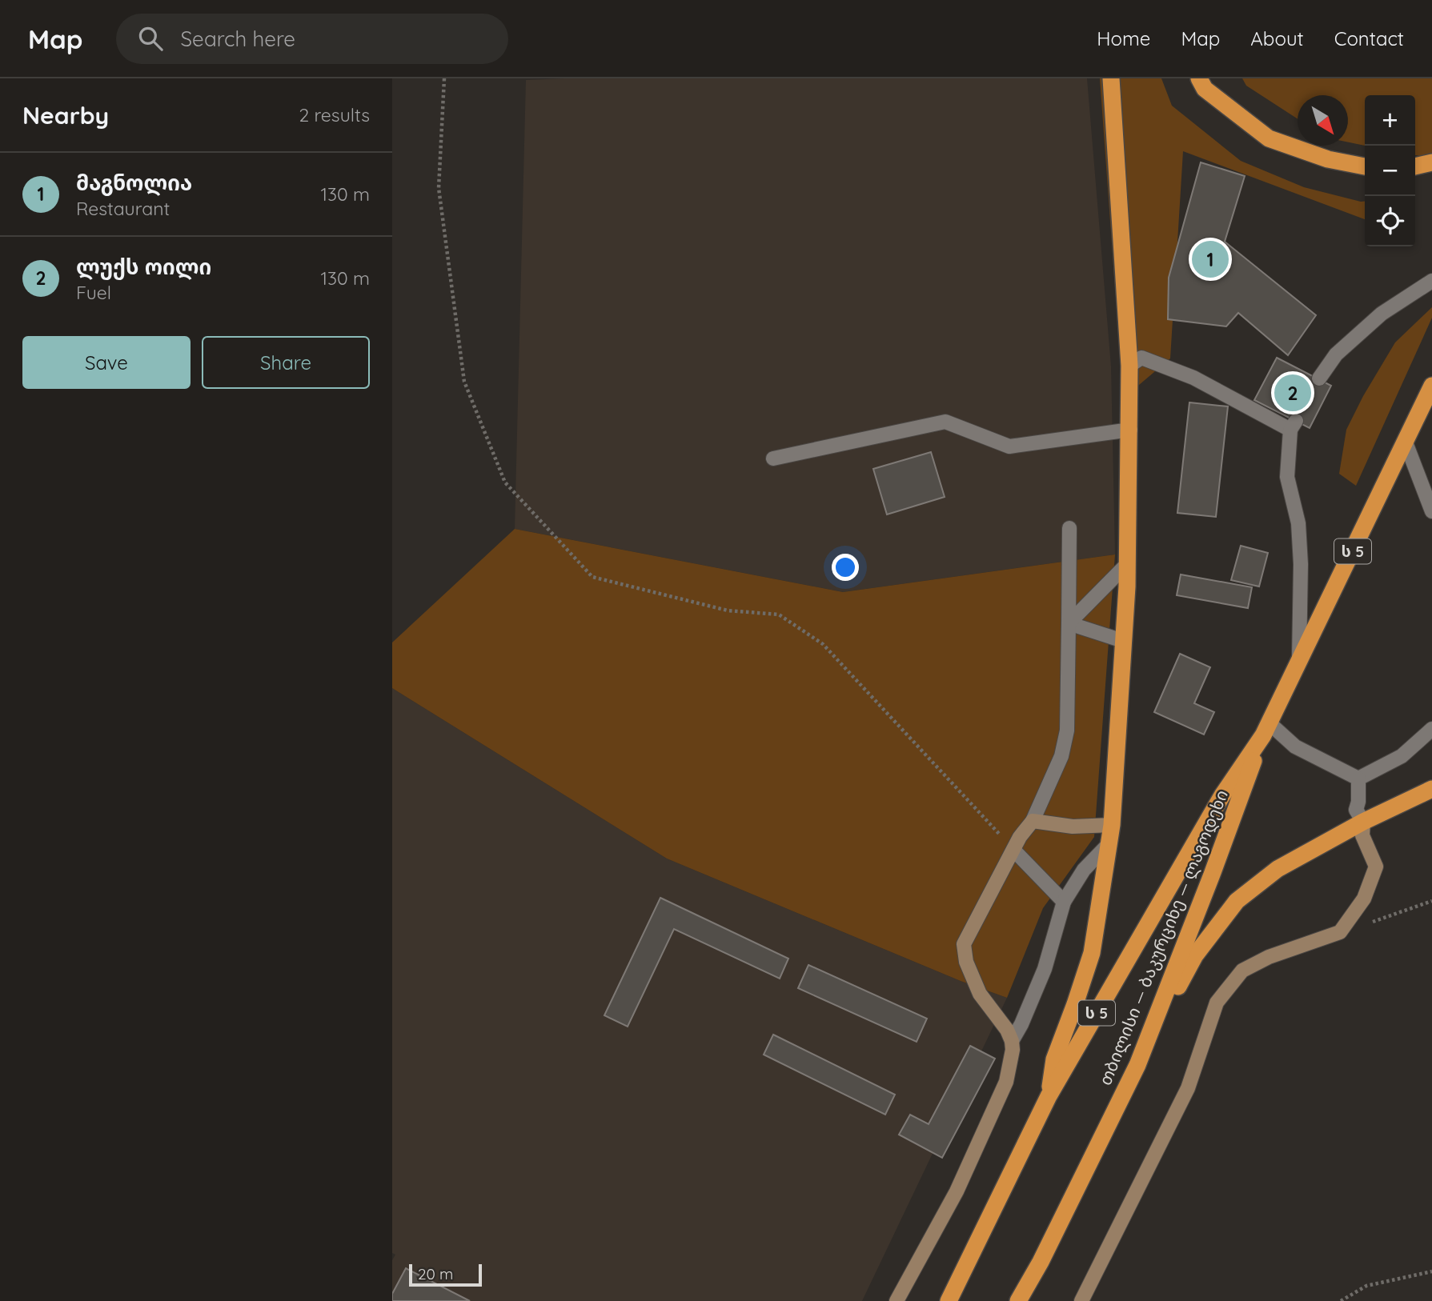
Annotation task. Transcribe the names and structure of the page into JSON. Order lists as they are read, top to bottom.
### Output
{
  "streets": {
    "highway": ["ს 5", "თბილისი — ბაკურციხე — ლაგოდეხი"]
  },
  "scale_bar": "20 m",
  "north": "bottom right",
  "page": {
    "header": "Map",
    "search": "Search here",
    "nav": [
      "Home",
      "Map",
      "About",
      "Contact"
    ],
    "heading": ["Nearby", "2 results"],
    "map_buttons": ["+", "−"],
    "list": [
      {
        "mark": "1",
        "name": "მაგნოლია",
        "note": "Restaurant",
        "value": "130 m"
      },
      {
        "mark": "2",
        "name": "ლუქს ოილი",
        "note": "Fuel",
        "value": "130 m"
      }
    ],
    "pins": ["1", "2"],
    "buttons": ["Save", "Share"],
    "scale": "20 m"
  }
}
